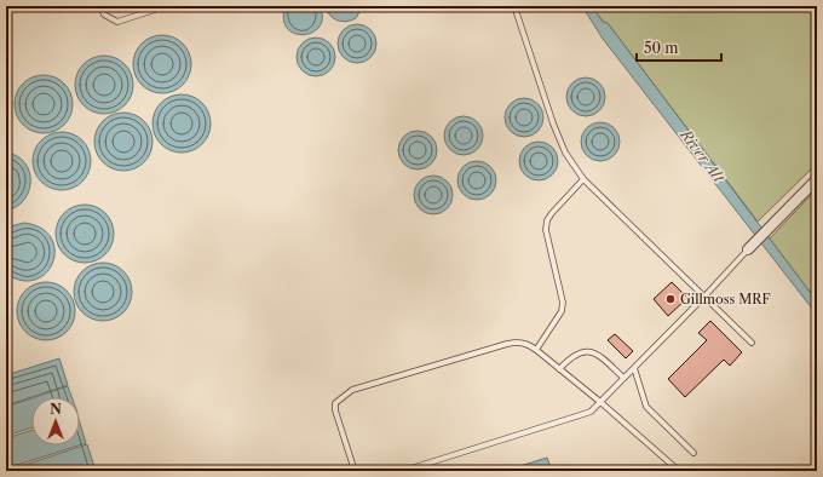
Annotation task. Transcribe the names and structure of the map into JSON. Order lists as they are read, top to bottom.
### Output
{
  "water": ["River Alt"],
  "places": ["Gillmoss MRF"],
  "scale_bar": "50 m",
  "north": "top"
}
